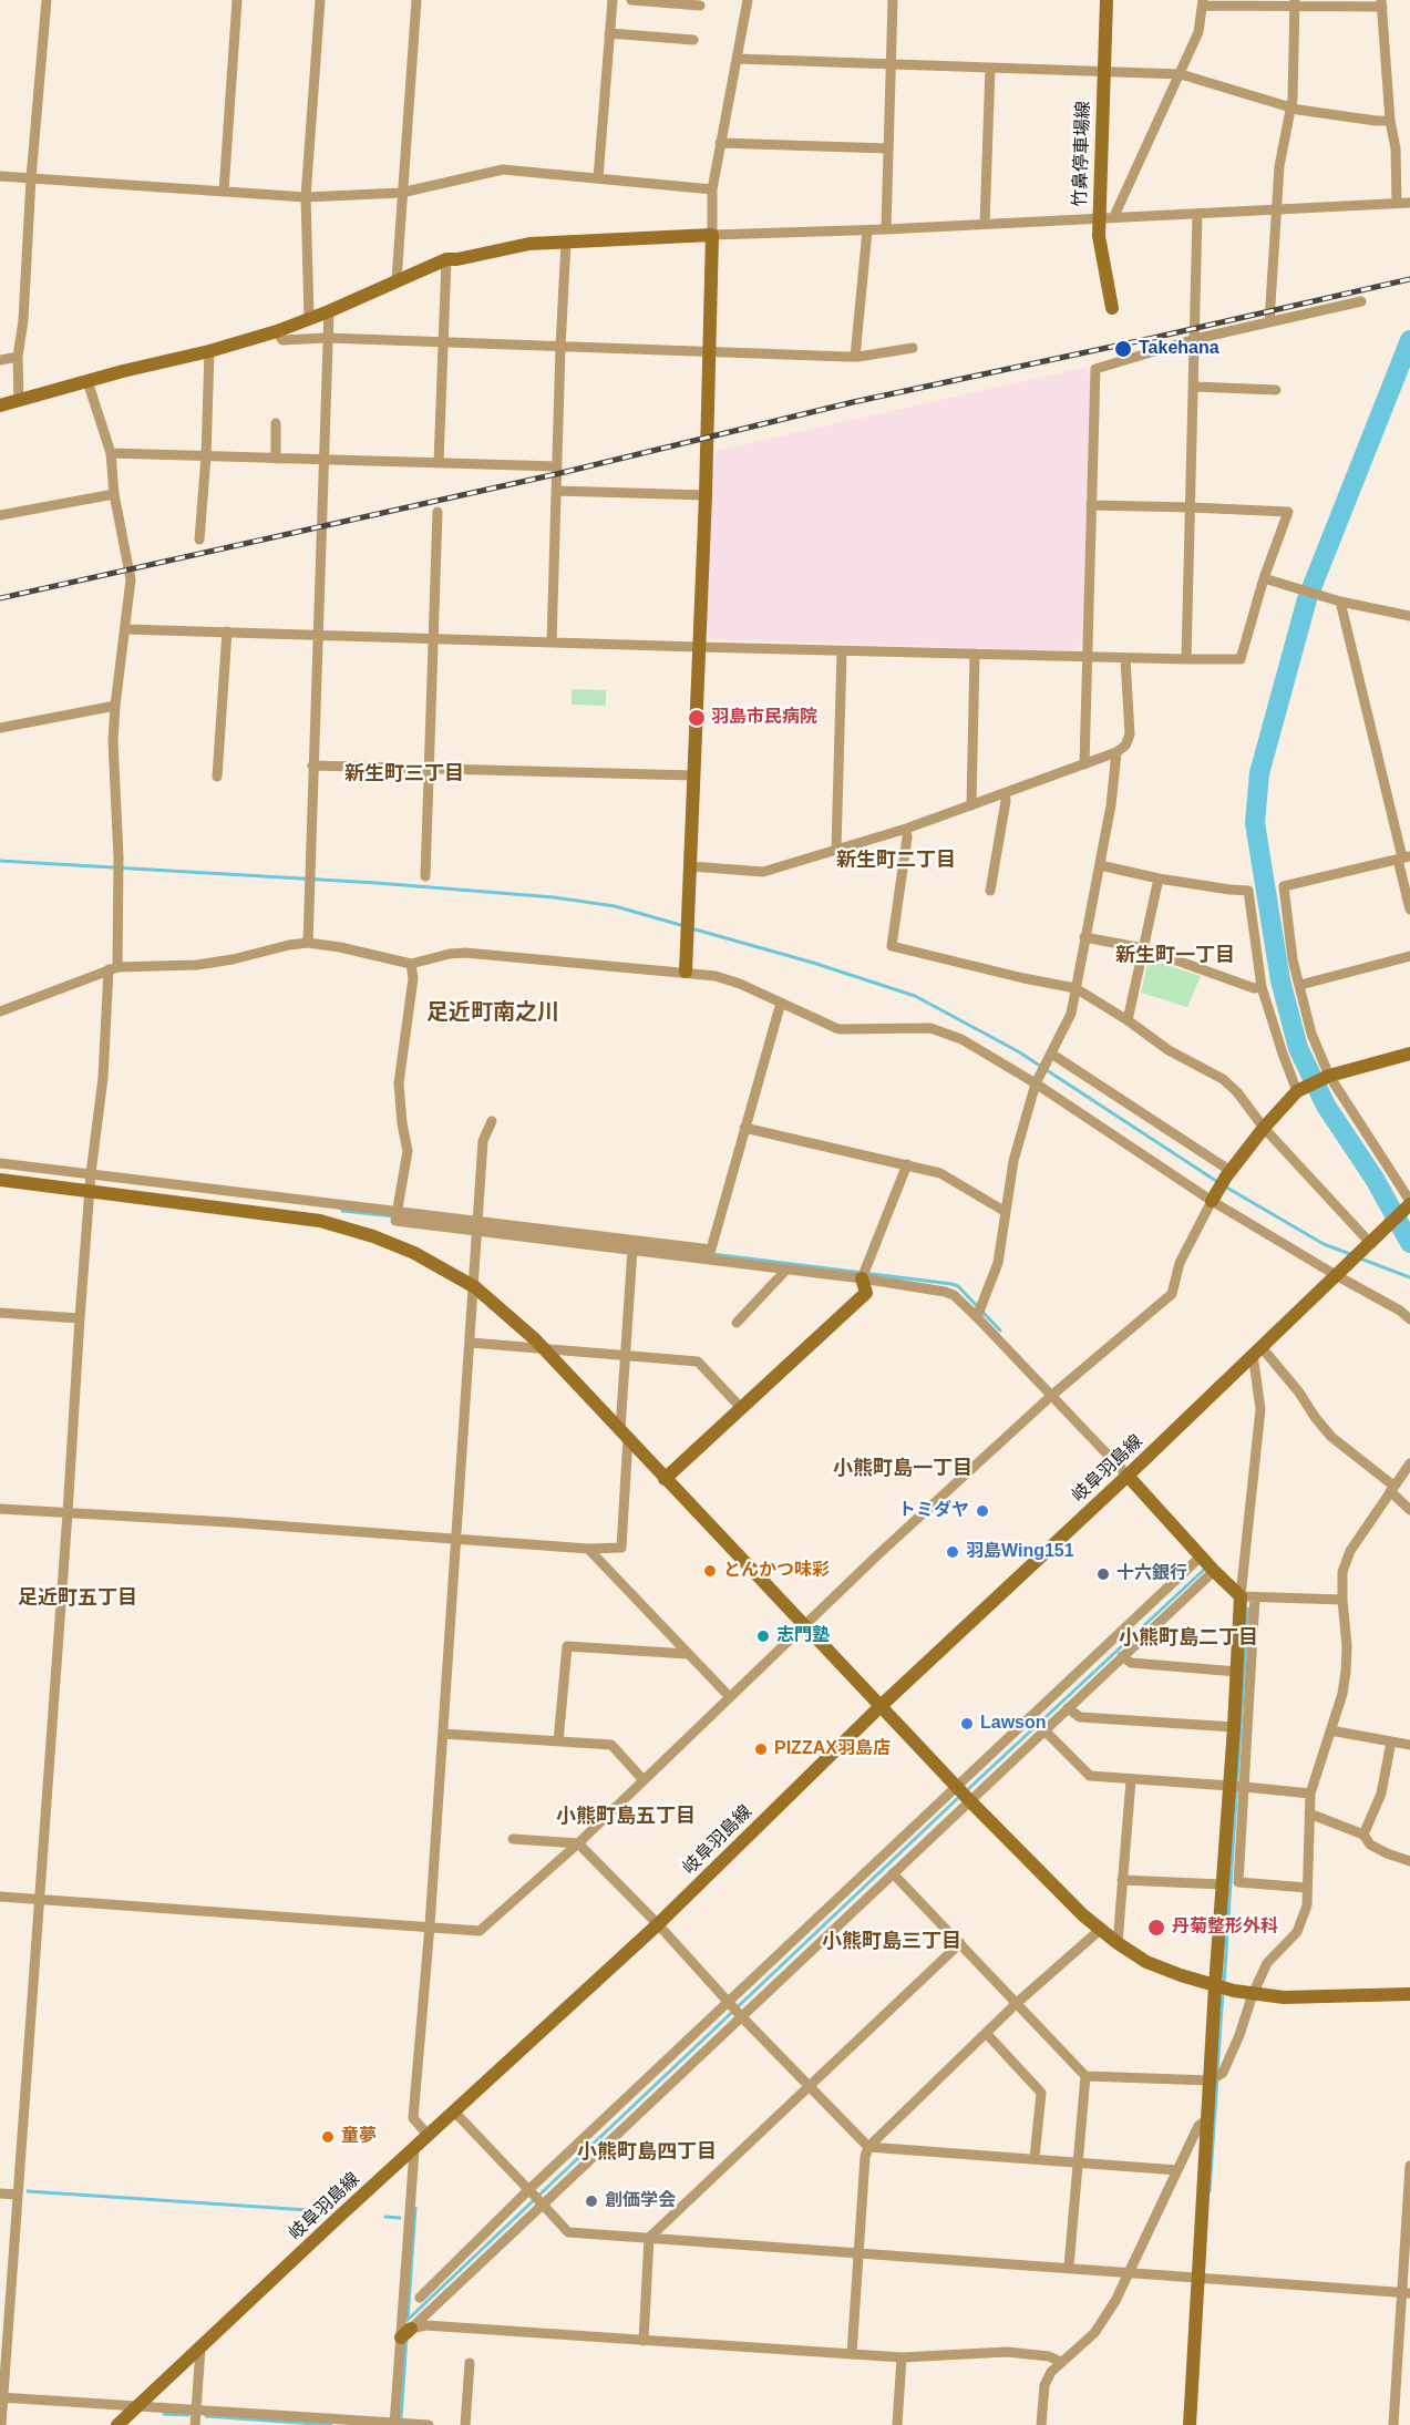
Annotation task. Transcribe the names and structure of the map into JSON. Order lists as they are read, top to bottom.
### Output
{
  "streets": {
    "street": ["竹鼻停車場線", "岐阜羽島線"]
  },
  "districts": [
    "新生町三丁目",
    "新生町二丁目",
    "新生町一丁目",
    "足近町南之川",
    "小熊町島一丁目",
    "足近町五丁目",
    "小熊町島二丁目",
    "小熊町島五丁目",
    "小熊町島三丁目",
    "小熊町島四丁目"
  ],
  "places": [
    "Takehana",
    "羽島市民病院",
    "トミダヤ",
    "羽島Wing151",
    "とんかつ味彩",
    "十六銀行",
    "志門塾",
    "Lawson",
    "PIZZAX羽島店",
    "丹菊整形外科",
    "童夢",
    "創価学会"
  ]
}
